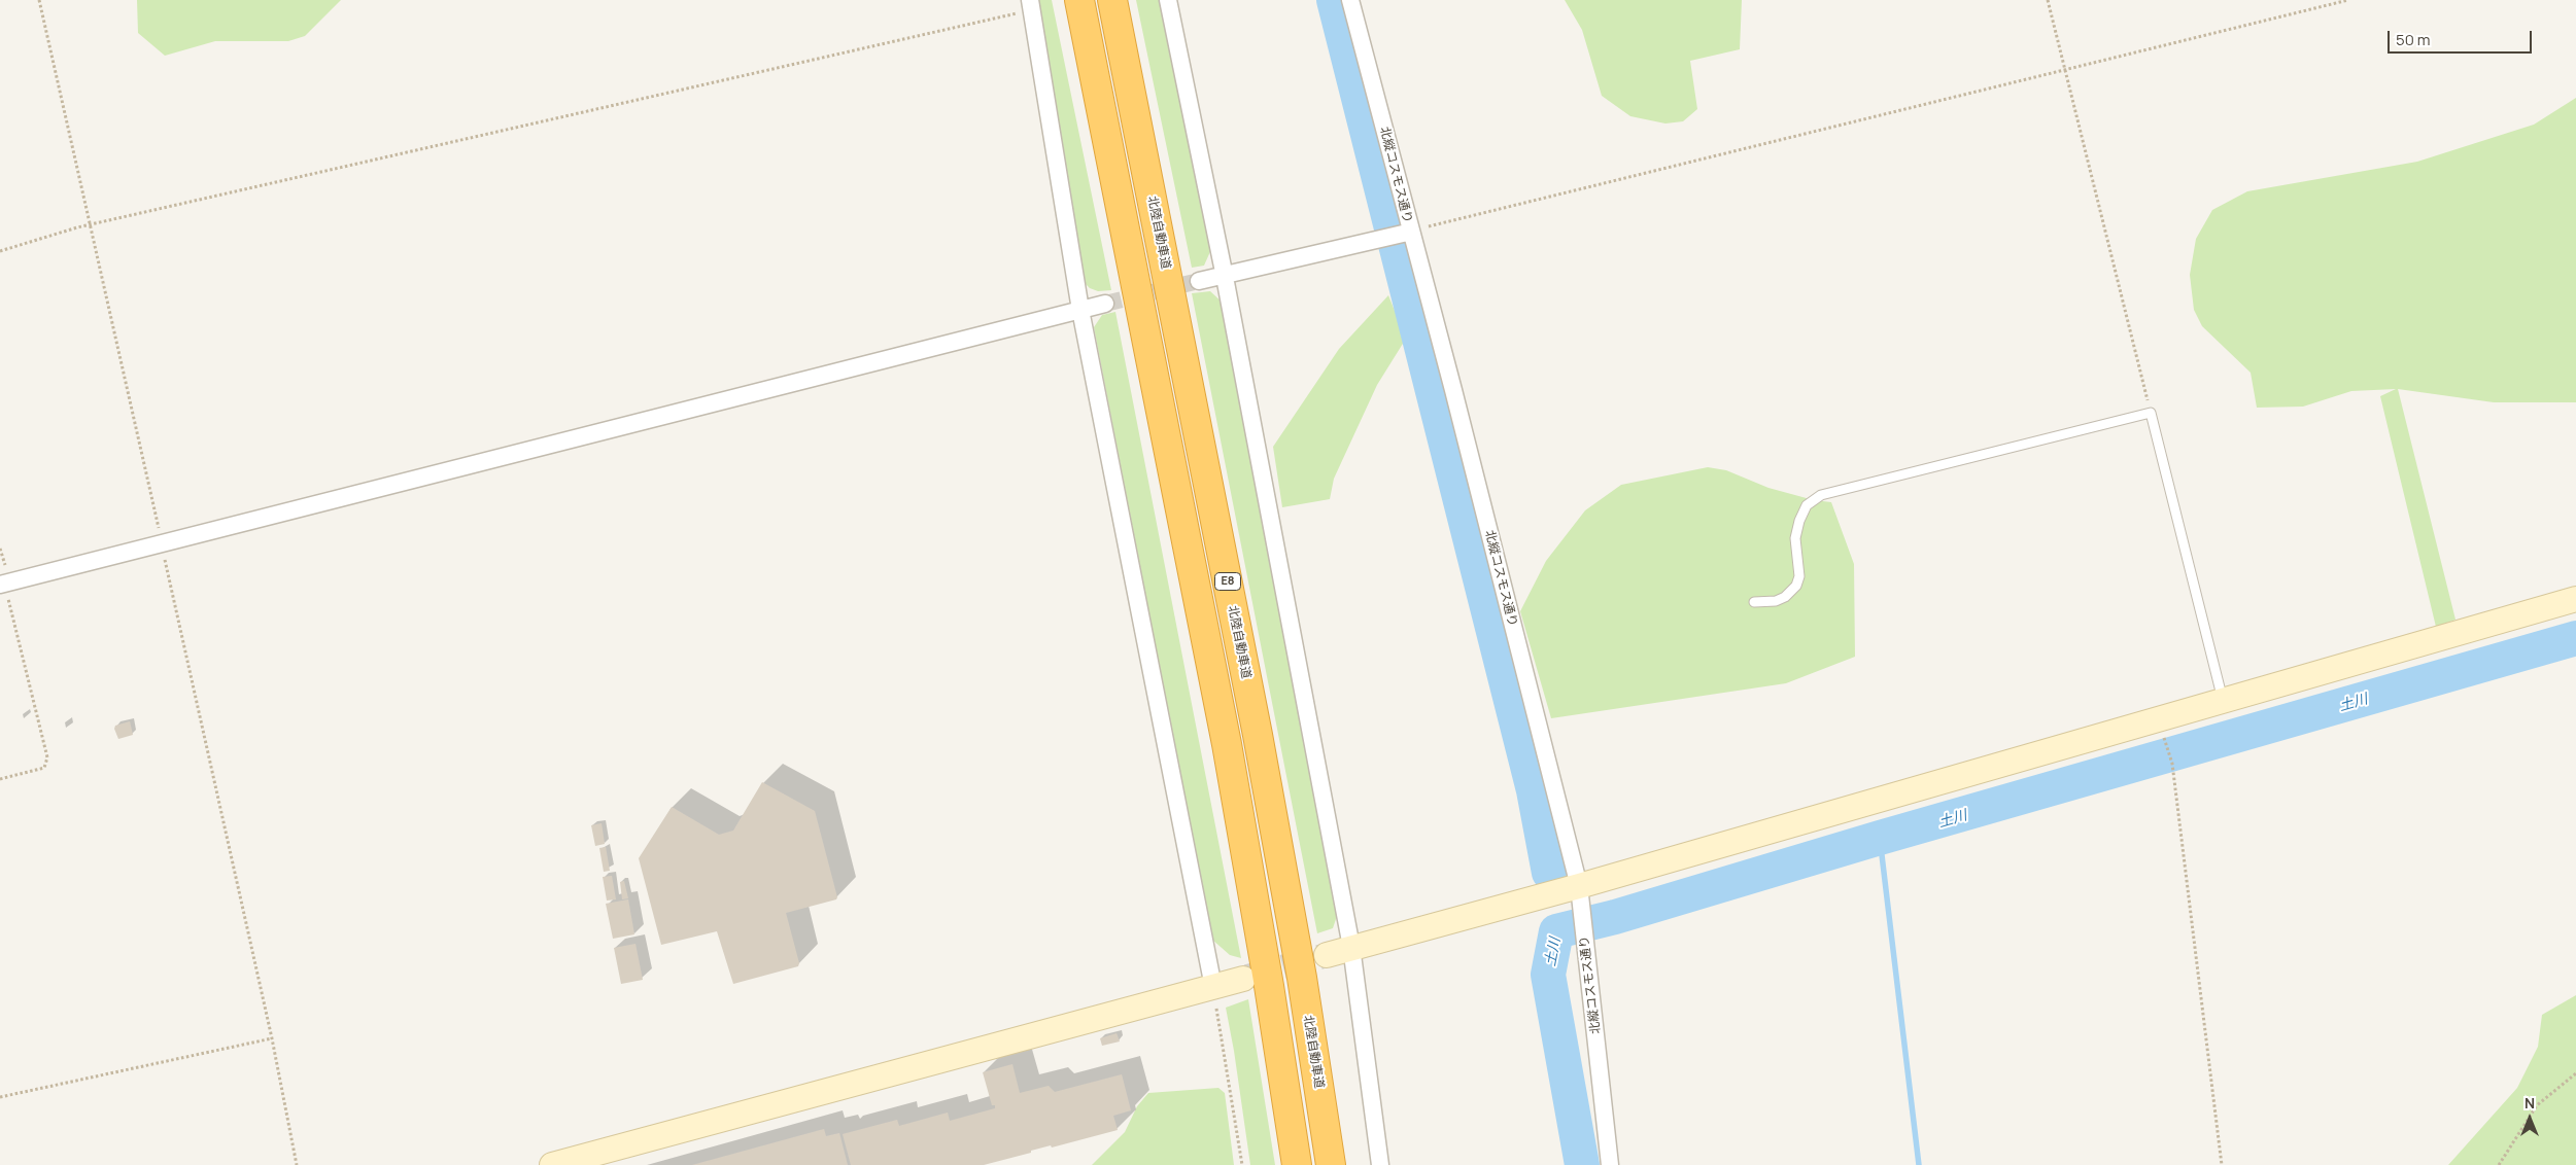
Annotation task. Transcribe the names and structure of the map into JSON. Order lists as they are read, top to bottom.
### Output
{
  "streets": {
    "highway": ["北陸自動車道", "E8"],
    "street": ["北縦コスモス通り"]
  },
  "water": ["土川"],
  "scale_bar": "50 m",
  "north": "top"
}
